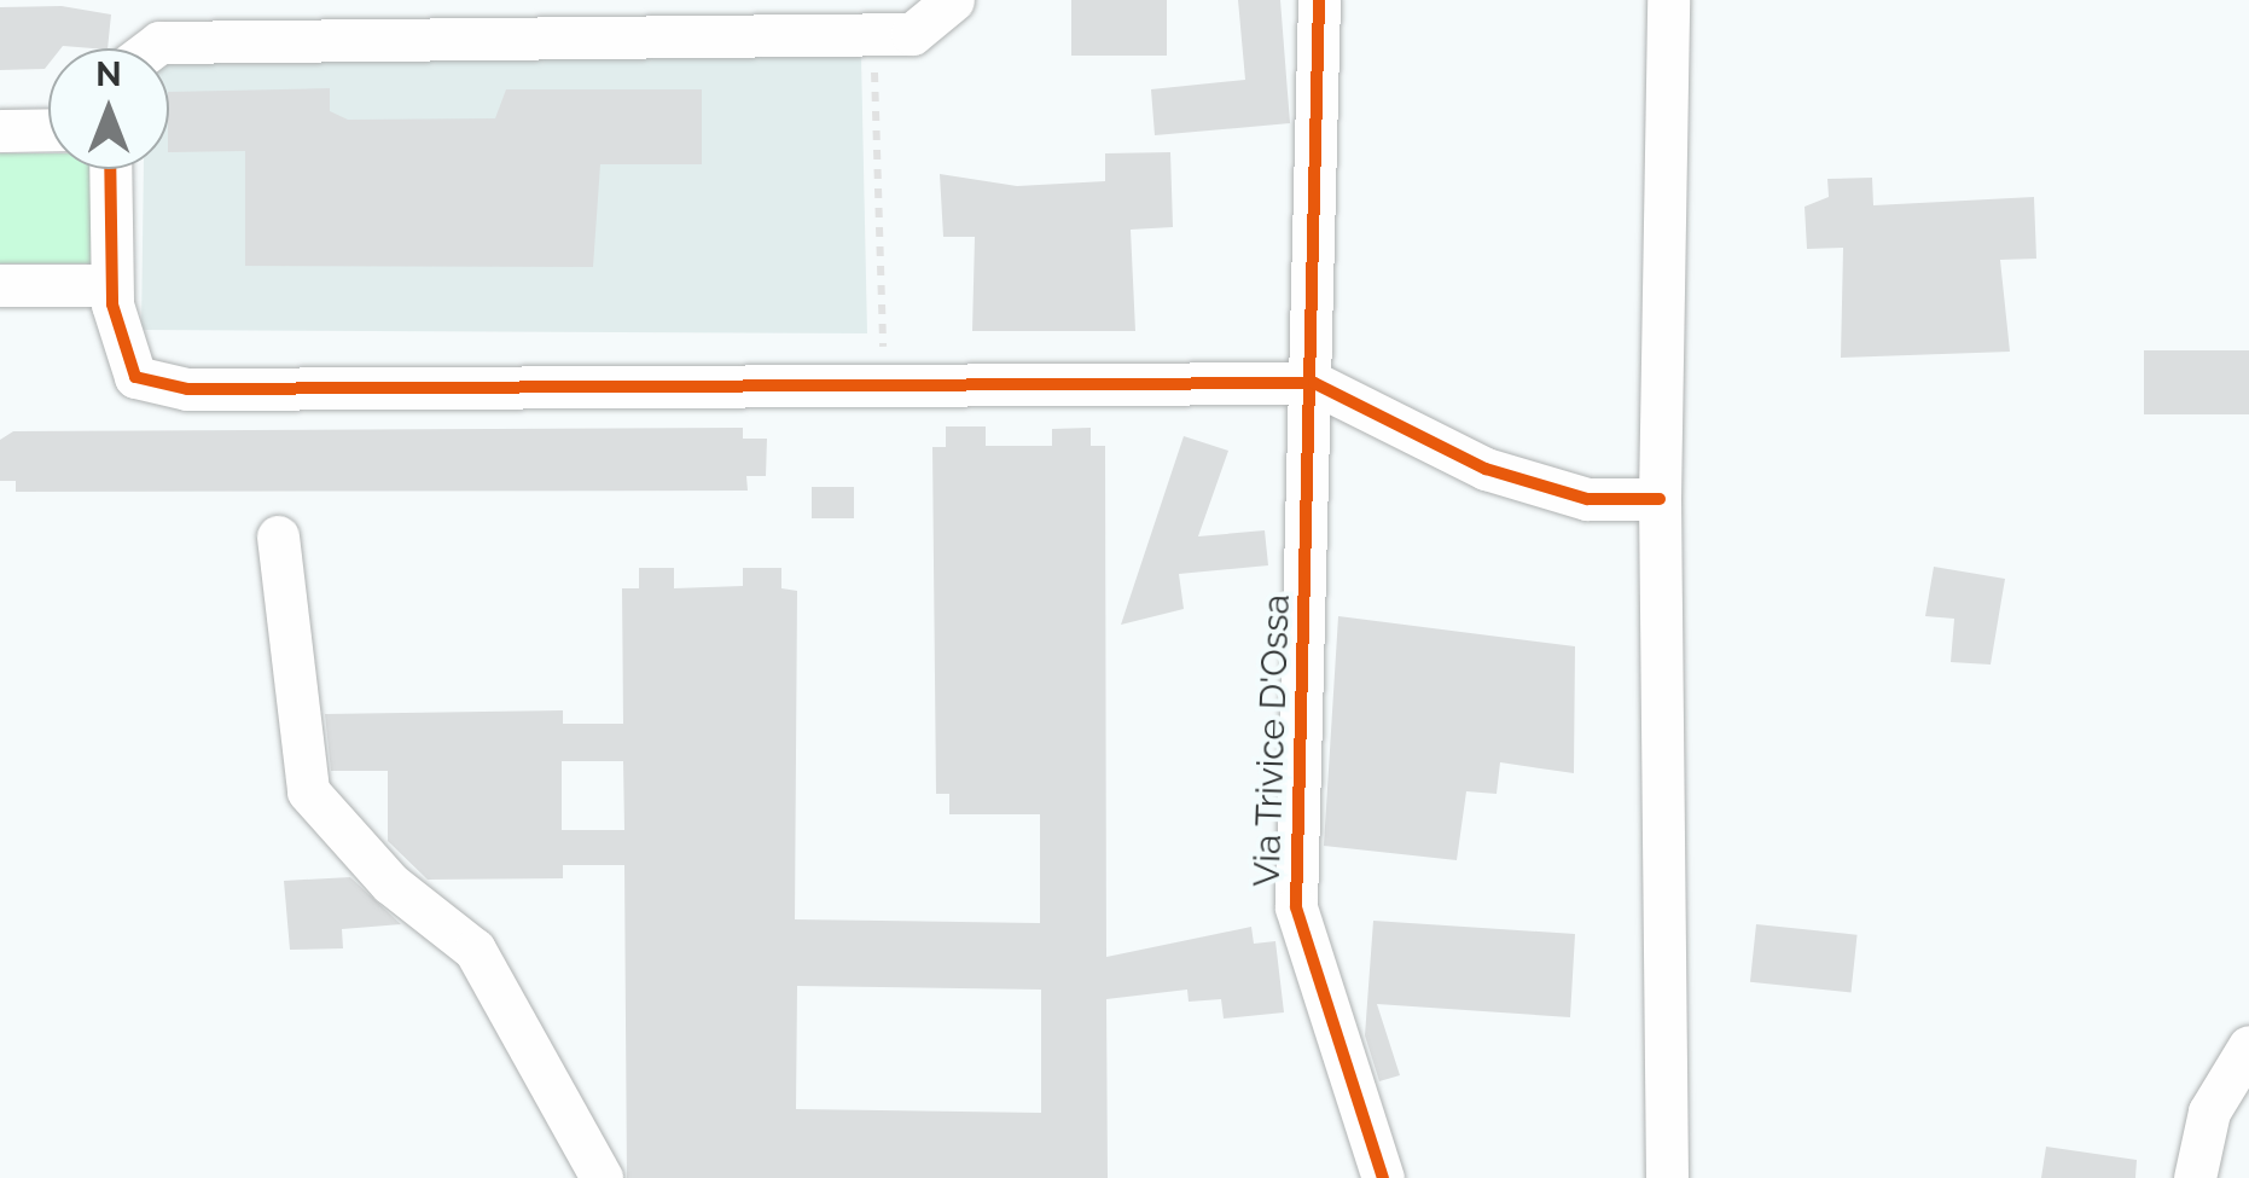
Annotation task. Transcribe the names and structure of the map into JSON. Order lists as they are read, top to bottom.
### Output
{
  "streets": {
    "street": ["Via Trivice D'Ossa"]
  },
  "north": "top"
}
